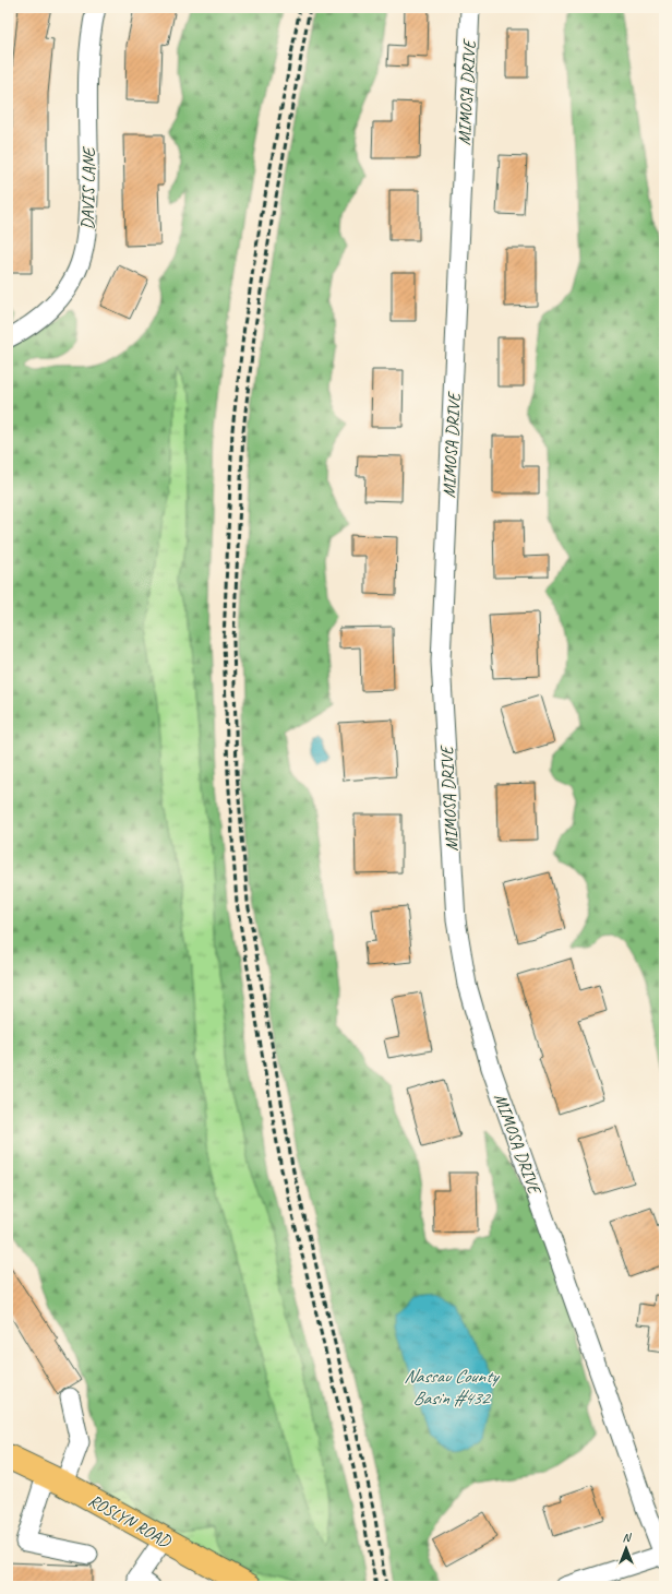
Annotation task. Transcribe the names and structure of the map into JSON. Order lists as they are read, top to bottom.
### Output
{
  "streets": {
    "main road": ["ROSLYN ROAD"],
    "street": ["MIMOSA DRIVE", "DAVIS LANE"]
  },
  "water": ["Nassau County Basin #432"],
  "north": "top"
}
